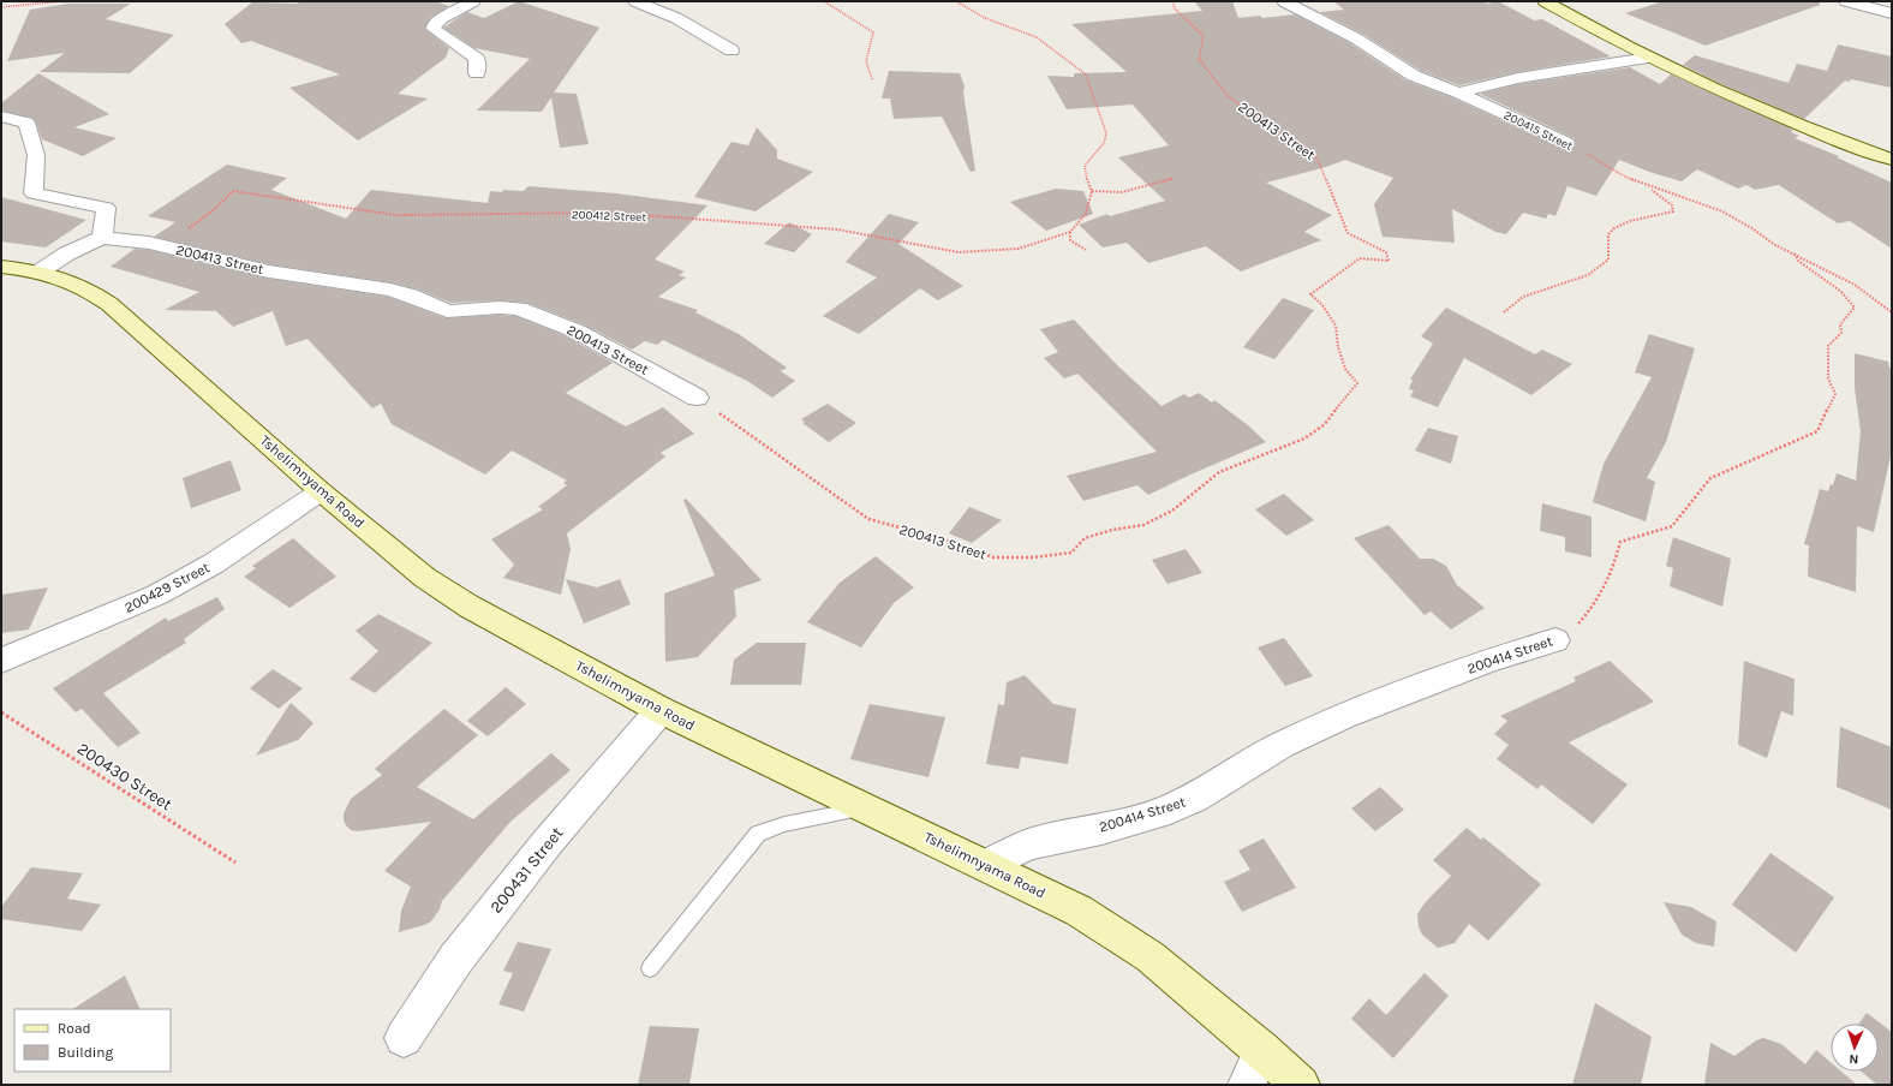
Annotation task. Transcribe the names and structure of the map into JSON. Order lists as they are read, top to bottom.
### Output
{
  "streets": {
    "street": [
      "200415 Street",
      "200413 Street",
      "Tshelimnyama Road",
      "200429 Street",
      "200414 Street",
      "200431 Street"
    ],
    "path": ["200412 Street", "200430 Street"]
  },
  "crossings": [
    ["200415 Street", "200414 Street"],
    ["200413 Street", "200412 Street"],
    ["Tshelimnyama Road", "200429 Street"],
    ["Tshelimnyama Road", "200414 Street"],
    ["Tshelimnyama Road", "200431 Street"]
  ],
  "legend": ["Road", "Building"],
  "north": "bottom"
}
